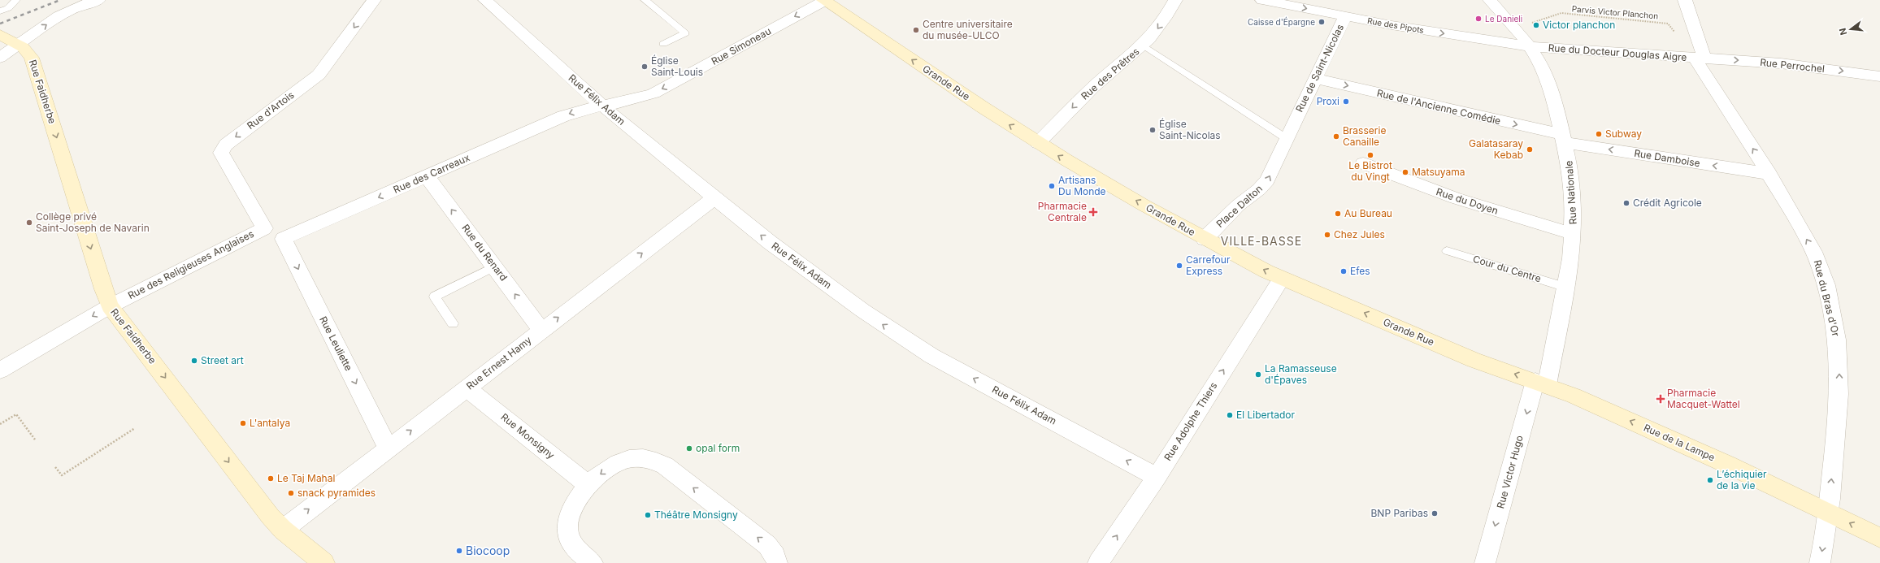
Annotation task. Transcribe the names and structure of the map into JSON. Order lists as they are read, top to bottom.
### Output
{
  "streets": {
    "main road": ["Grande Rue", "Rue Faidherbe", "Rue de la Lampe"],
    "street": [
      "Rue des Pipots",
      "Rue Simoneau",
      "Rue du Docteur Douglas Aigre",
      "Rue Perrochel",
      "Rue de Saint-Nicolas",
      "Rue des Prêtres",
      "Rue Félix Adam",
      "Rue de l'Ancienne Comédie",
      "Rue d'Artois",
      "Rue Damboise",
      "Rue des Carreaux",
      "Rue Nationale",
      "Rue du Doyen",
      "Place Dalton",
      "Rue du Renard",
      "Rue des Religieuses Anglaises",
      "Rue du Bras d'Or",
      "Rue Leuliette",
      "Rue Ernest Hamy",
      "Rue Adolphe Thiers",
      "Rue Monsigny",
      "Rue Victor Hugo"
    ],
    "lane": ["Cour du Centre"],
    "path": ["Parvis Victor Planchon"]
  },
  "crossings": [
    ["Parvis Victor Planchon", "Rue du Docteur Douglas Aigre"],
    ["Parvis Victor Planchon", "Rue Perrochel"],
    ["Parvis Victor Planchon", "Rue du Bras d'Or"],
    ["Rue des Pipots", "Rue du Docteur Douglas Aigre"],
    ["Rue des Pipots", "Rue de Saint-Nicolas"],
    ["Rue des Pipots", "Rue Nationale"],
    ["Rue Simoneau", "Grande Rue"],
    ["Rue Simoneau", "Rue Félix Adam"],
    ["Rue Simoneau", "Rue des Carreaux"],
    ["Rue du Docteur Douglas Aigre", "Rue Perrochel"],
    ["Rue du Docteur Douglas Aigre", "Rue Nationale"],
    ["Rue du Docteur Douglas Aigre", "Rue du Bras d'Or"],
    ["Rue Perrochel", "Rue du Bras d'Or"],
    ["Rue de Saint-Nicolas", "Rue de l'Ancienne Comédie"],
    ["Rue de Saint-Nicolas", "Place Dalton"],
    ["Rue des Prêtres", "Grande Rue"],
    ["Grande Rue", "Rue Nationale"],
    ["Grande Rue", "Place Dalton"],
    ["Grande Rue", "Rue Adolphe Thiers"],
    ["Grande Rue", "Rue de la Lampe"],
    ["Grande Rue", "Rue Victor Hugo"],
    ["Rue Faidherbe", "Rue des Religieuses Anglaises"],
    ["Rue Faidherbe", "Rue Ernest Hamy"],
    ["Rue Félix Adam", "Rue des Carreaux"],
    ["Rue Félix Adam", "Rue Ernest Hamy"],
    ["Rue Félix Adam", "Rue Adolphe Thiers"],
    ["Rue de l'Ancienne Comédie", "Rue Damboise"],
    ["Rue de l'Ancienne Comédie", "Rue Nationale"],
    ["Rue d'Artois", "Rue des Religieuses Anglaises"],
    ["Rue Damboise", "Rue Nationale"],
    ["Rue Damboise", "Rue du Bras d'Or"],
    ["Rue des Carreaux", "Rue du Renard"],
    ["Rue des Carreaux", "Rue Leuliette"],
    ["Rue Nationale", "Rue du Doyen"],
    ["Rue Nationale", "Cour du Centre"],
    ["Rue Nationale", "Rue de la Lampe"],
    ["Rue Nationale", "Rue Victor Hugo"],
    ["Rue du Renard", "Rue Ernest Hamy"],
    ["Rue du Bras d'Or", "Rue de la Lampe"],
    ["Rue Leuliette", "Rue Ernest Hamy"],
    ["Rue Ernest Hamy", "Rue Monsigny"],
    ["Rue de la Lampe", "Rue Victor Hugo"]
  ],
  "one_way": [
    "Rue des Pipots",
    "Rue Simoneau",
    "Rue Perrochel",
    "Rue des Prêtres",
    "Grande Rue",
    "Rue Faidherbe",
    "Rue Félix Adam",
    "Rue de l'Ancienne Comédie",
    "Rue d'Artois",
    "Rue Damboise",
    "Rue des Carreaux",
    "Place Dalton",
    "Rue du Renard",
    "Rue des Religieuses Anglaises",
    "Rue Leuliette",
    "Rue Ernest Hamy",
    "Rue Adolphe Thiers",
    "Rue de la Lampe",
    "Rue Victor Hugo"
  ],
  "districts": ["VILLE-BASSE"],
  "places": {
    "other": [
      "Le Danieli",
      "Caisse d'Épargne",
      "Victor planchon",
      "Centre universitaire du musée-ULCO",
      "Église Saint-Louis",
      "Proxi",
      "Église Saint-Nicolas",
      "Subway",
      "Brasserie Canaille",
      "Galatasaray Kebab",
      "Le Bistrot du Vingt",
      "Matsuyama",
      "Artisans Du Monde",
      "Crédit Agricole",
      "Au Bureau",
      "Collège privé Saint-Joseph de Navarin",
      "Chez Jules",
      "Carrefour Express",
      "Efes",
      "Street art",
      "La Ramasseuse d'Épaves",
      "El Libertador",
      "L'antalya",
      "opal form",
      "Le Taj Mahal",
      "L’échiquier de la vie",
      "snack pyramides",
      "BNP Paribas",
      "Théâtre Monsigny",
      "Biocoop"
    ],
    "health": ["Pharmacie Centrale", "Pharmacie Macquet-Wattel"]
  },
  "north": "left"
}
